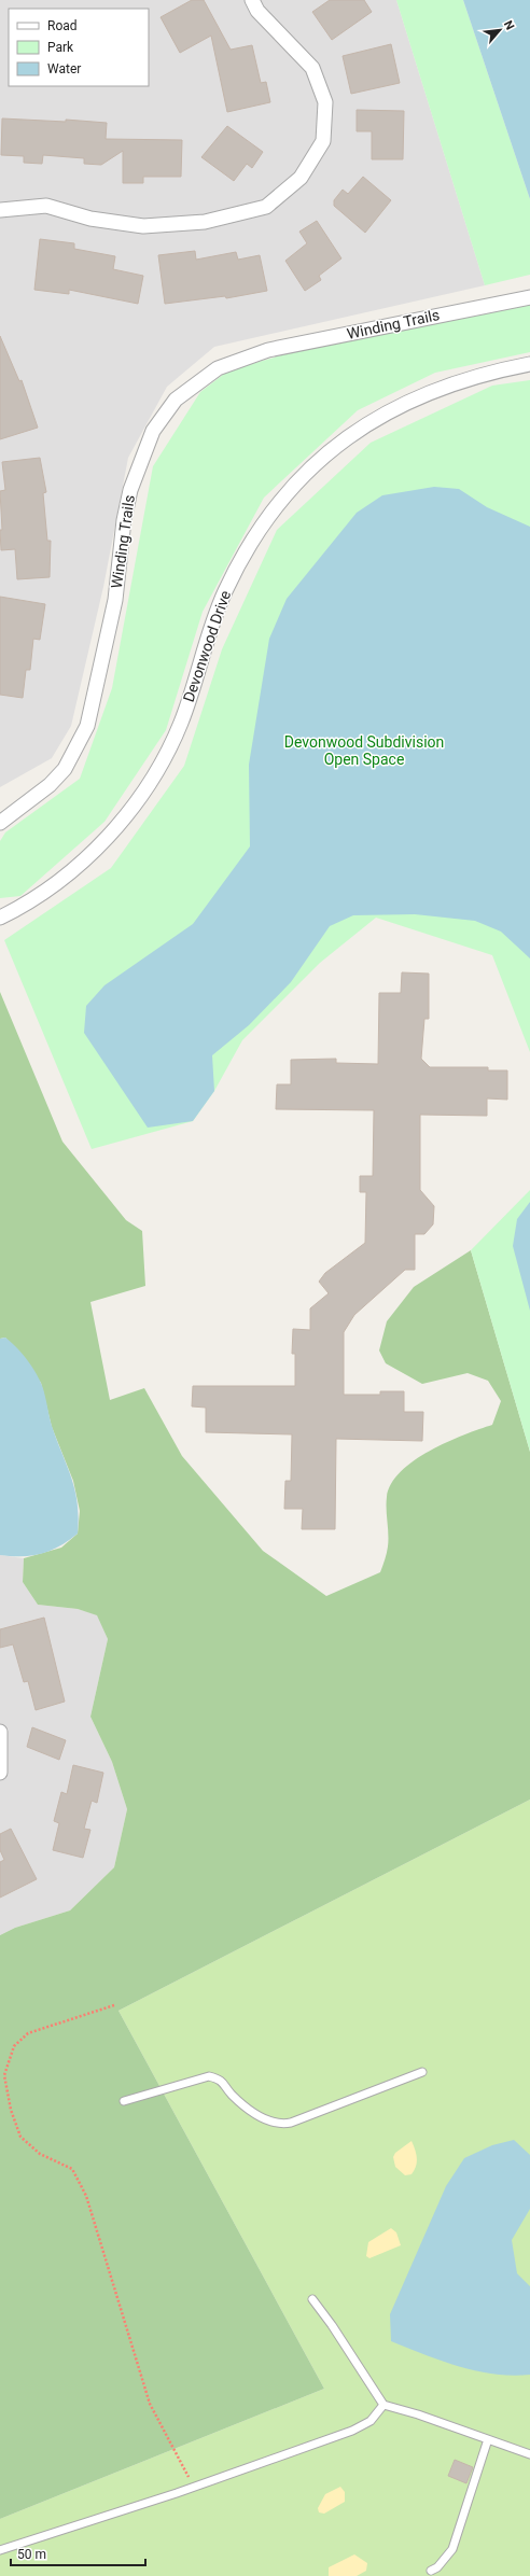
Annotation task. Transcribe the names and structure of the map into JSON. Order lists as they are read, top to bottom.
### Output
{
  "streets": {
    "street": ["Winding Trails", "Devonwood Drive"]
  },
  "parks": ["Devonwood Subdivision Open Space"],
  "legend": ["Road", "Park", "Water"],
  "scale_bar": "50 m",
  "north": "top right"
}
